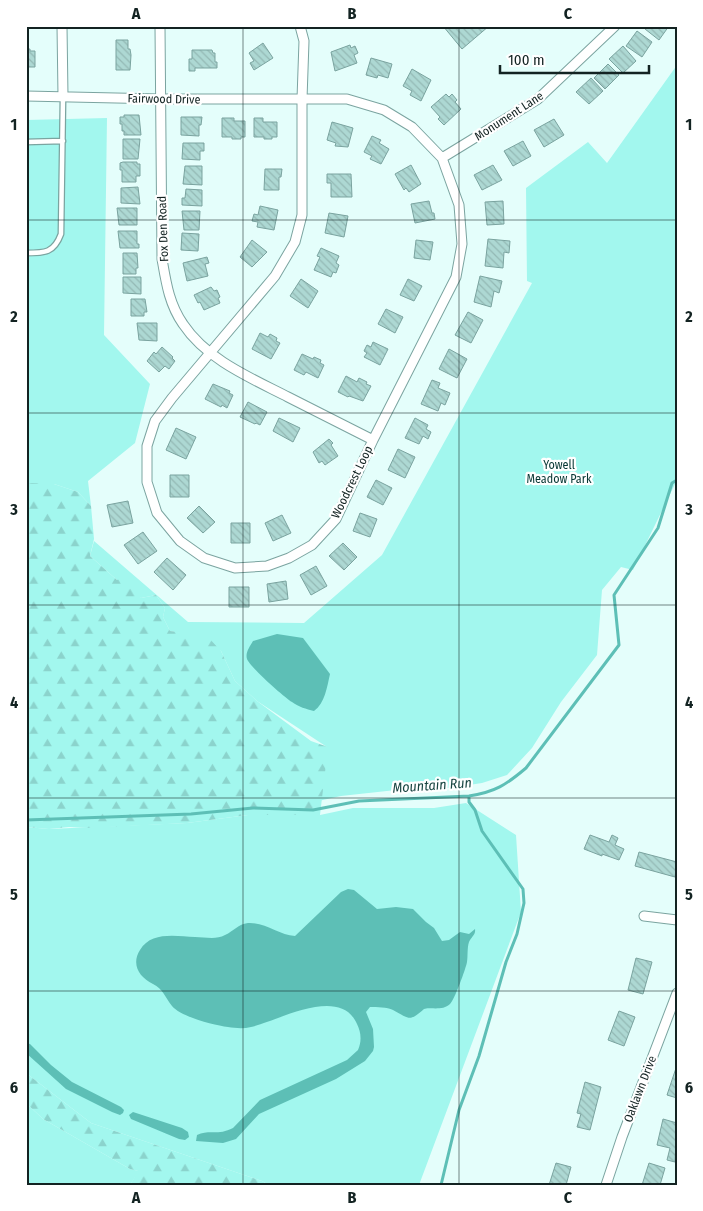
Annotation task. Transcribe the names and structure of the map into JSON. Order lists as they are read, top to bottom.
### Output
{
  "streets": {
    "street": [
      "Fairwood Drive",
      "Monument Lane",
      "Fox Den Road",
      "Woodcrest Loop",
      "Oaklawn Drive"
    ]
  },
  "crossings": [
    ["Fairwood Drive", "Fox Den Road"],
    ["Fairwood Drive", "Woodcrest Loop"],
    ["Monument Lane", "Woodcrest Loop"],
    ["Fox Den Road", "Woodcrest Loop"]
  ],
  "water": ["Mountain Run"],
  "parks": ["Yowell Meadow Park"],
  "scale_bar": "100 m",
  "grid": {
    "columns": ["A", "B", "C"],
    "rows": [
      "1",
      "2",
      "3",
      "4",
      "5",
      "6"
    ]
  }
}
